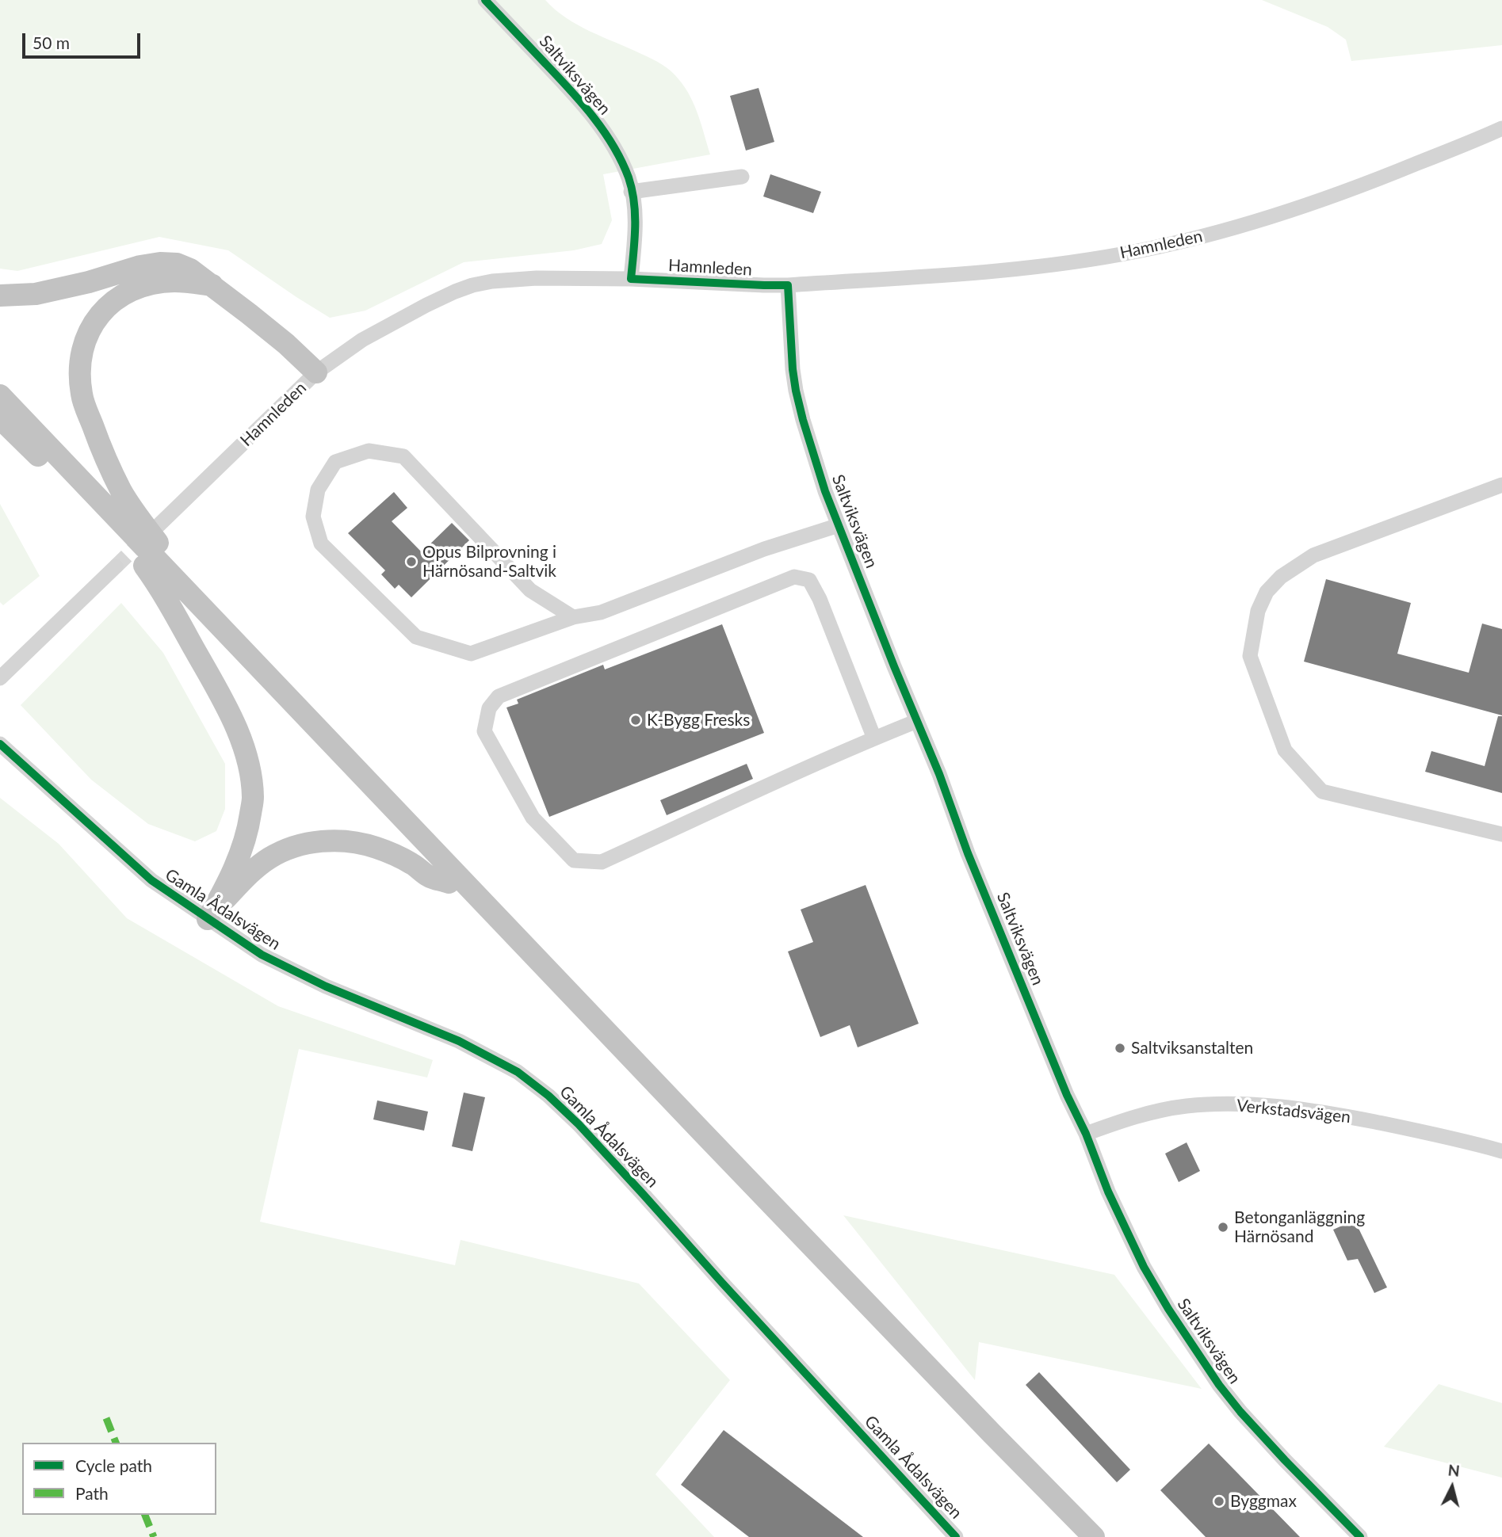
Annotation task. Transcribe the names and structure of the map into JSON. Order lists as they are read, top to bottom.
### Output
{
  "streets": {
    "street": [
      "Saltviksvägen",
      "Hamnleden",
      "Gamla Ådalsvägen",
      "Verkstadsvägen"
    ]
  },
  "crossings": [
    ["Saltviksvägen", "Hamnleden"],
    ["Saltviksvägen", "Verkstadsvägen"]
  ],
  "places": [
    "Opus Bilprovning i Härnösand-Saltvik",
    "K-Bygg Fresks",
    "Saltviksanstalten",
    "Betonganläggning Härnösand",
    "Byggmax"
  ],
  "legend": ["Cycle path", "Path"],
  "scale_bar": "50 m",
  "north": "top"
}
